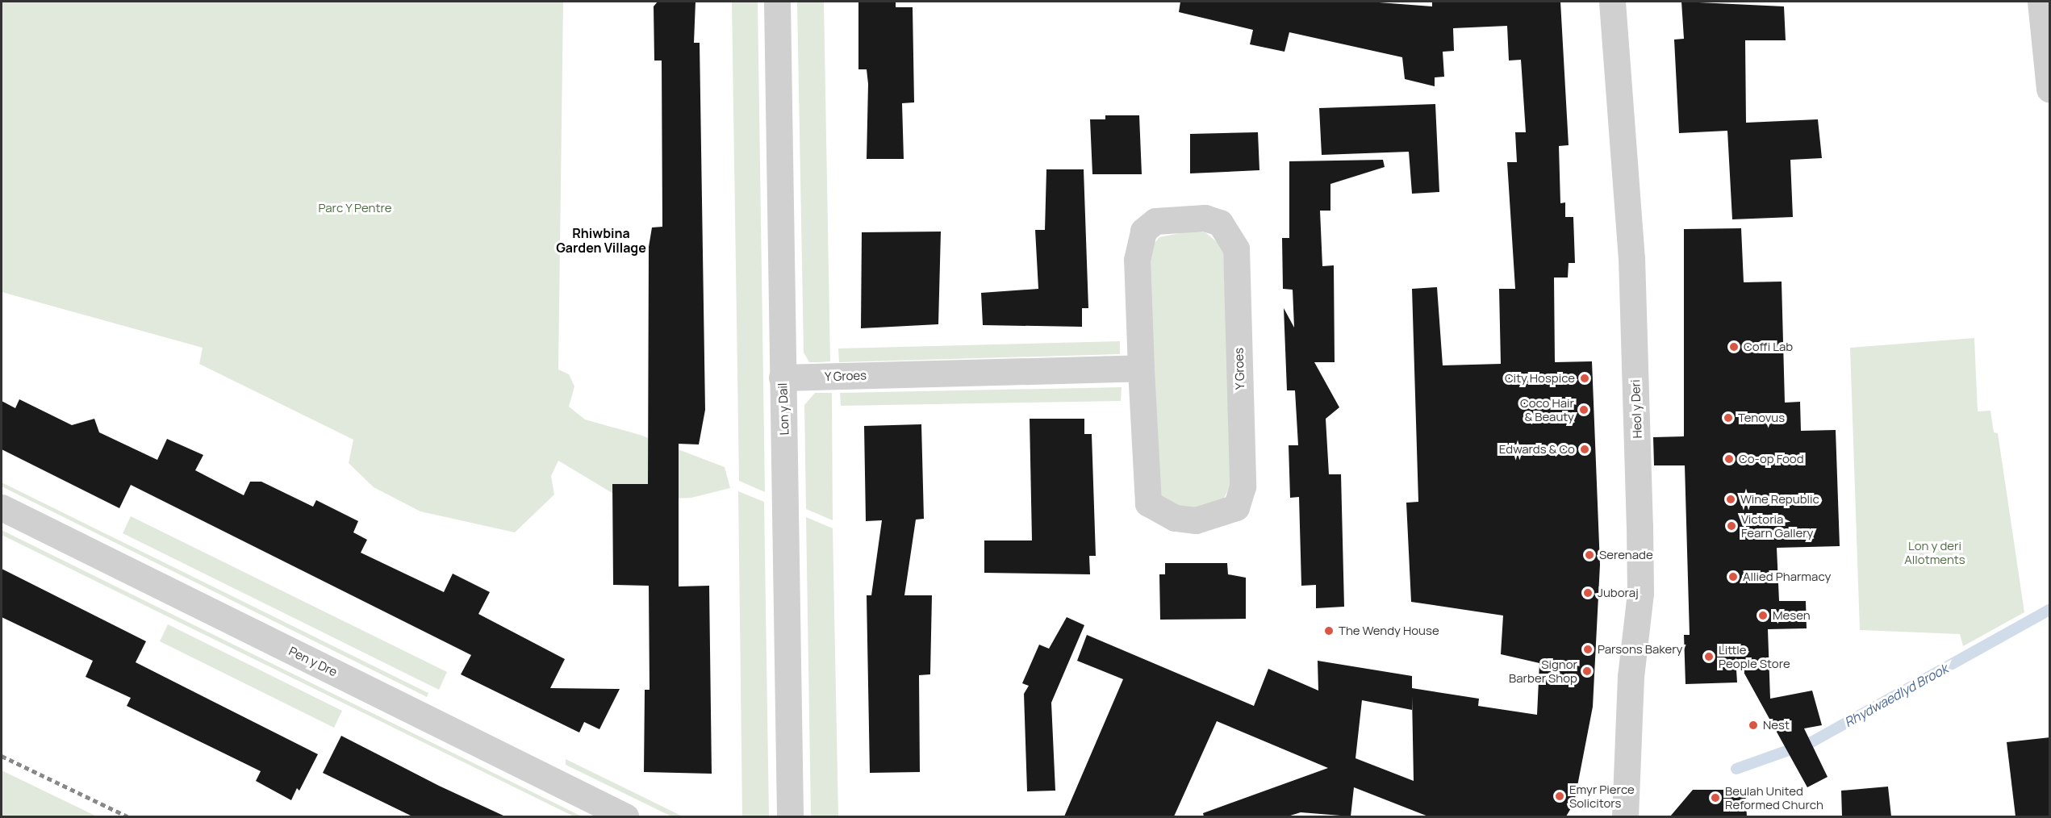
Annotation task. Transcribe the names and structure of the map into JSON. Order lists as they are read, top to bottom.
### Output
{
  "streets": {
    "street": [
      "Y Groes",
      "Lon y Dail",
      "Heol y Deri",
      "Pen y Dre"
    ]
  },
  "crossings": [
    ["Y Groes", "Lon y Dail"]
  ],
  "districts": ["Rhiwbina Garden Village"],
  "water": ["Rhydwaedlyd Brook"],
  "parks": ["Parc Y Pentre", "Lon y deri Allotments"],
  "places": [
    "Coffi Lab",
    "City Hospice",
    "Coco Hair & Beauty",
    "Tenovus",
    "Edwards & Co",
    "Co-op Food",
    "Wine Republic",
    "Victoria Fearn Gallery",
    "Serenade",
    "Allied Pharmacy",
    "Juboraj",
    "Mesen",
    "The Wendy House",
    "Parsons Bakery",
    "Little People Store",
    "Signor Barber Shop",
    "Nest",
    "Emyr Pierce Solicitors",
    "Beulah United Reformed Church"
  ]
}
